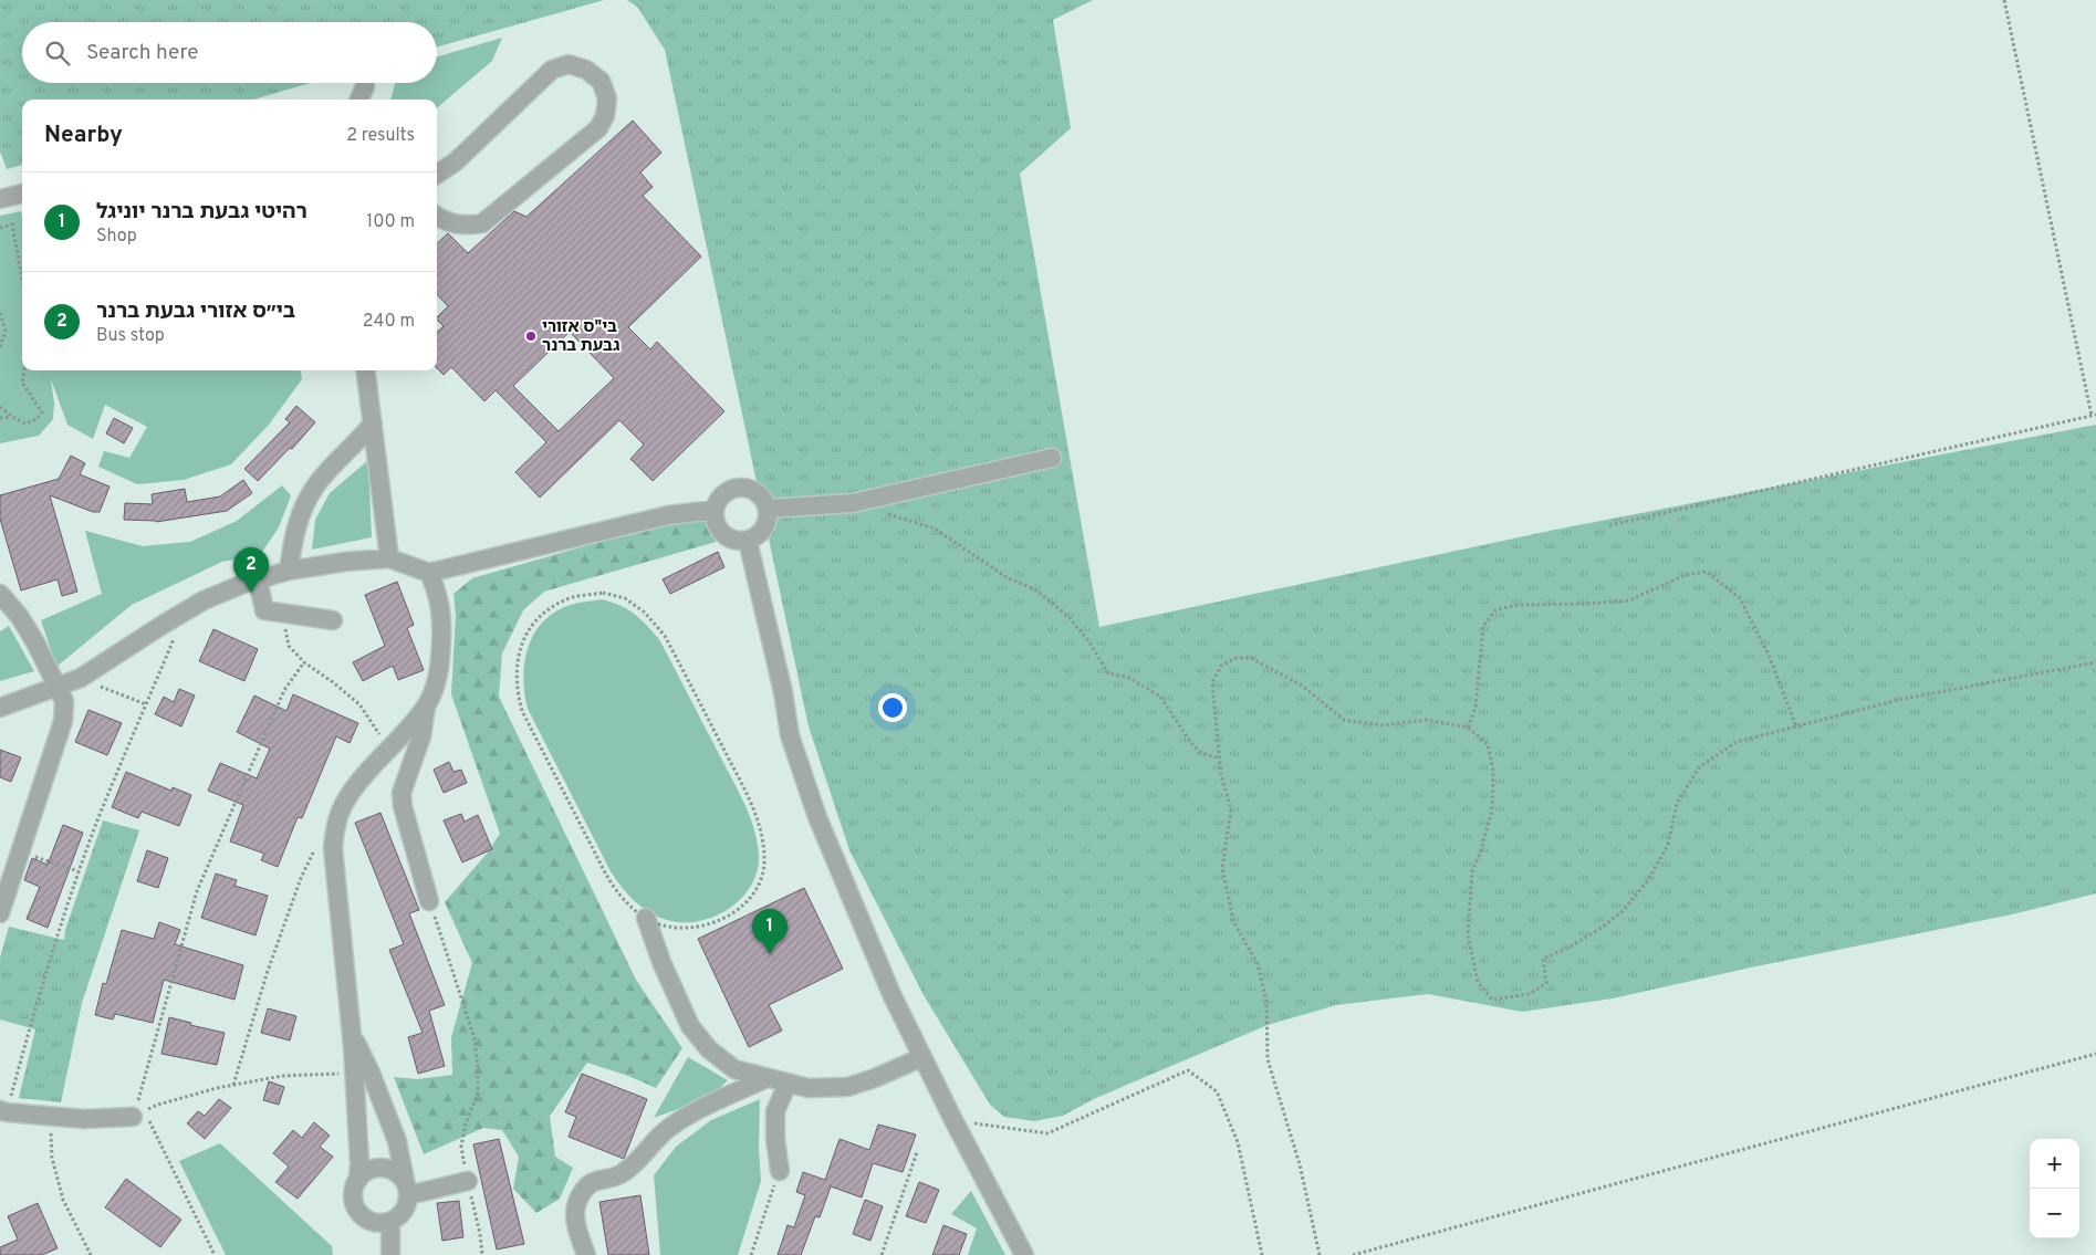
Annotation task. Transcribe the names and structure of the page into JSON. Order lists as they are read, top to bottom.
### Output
{
  "places": ["בי\"ס אזורי גבעת ברנר"],
  "page": {
    "search": "Search here",
    "heading": ["Nearby", "2 results"],
    "list": [
      {
        "mark": "1",
        "name": "רהיטי גבעת ברנר יוניגל",
        "note": "Shop",
        "value": "100 m"
      },
      {
        "mark": "2",
        "name": "בי״ס אזורי גבעת ברנר",
        "note": "Bus stop",
        "value": "240 m"
      }
    ],
    "pins": ["2", "1"],
    "map_buttons": ["+", "−"]
  }
}
